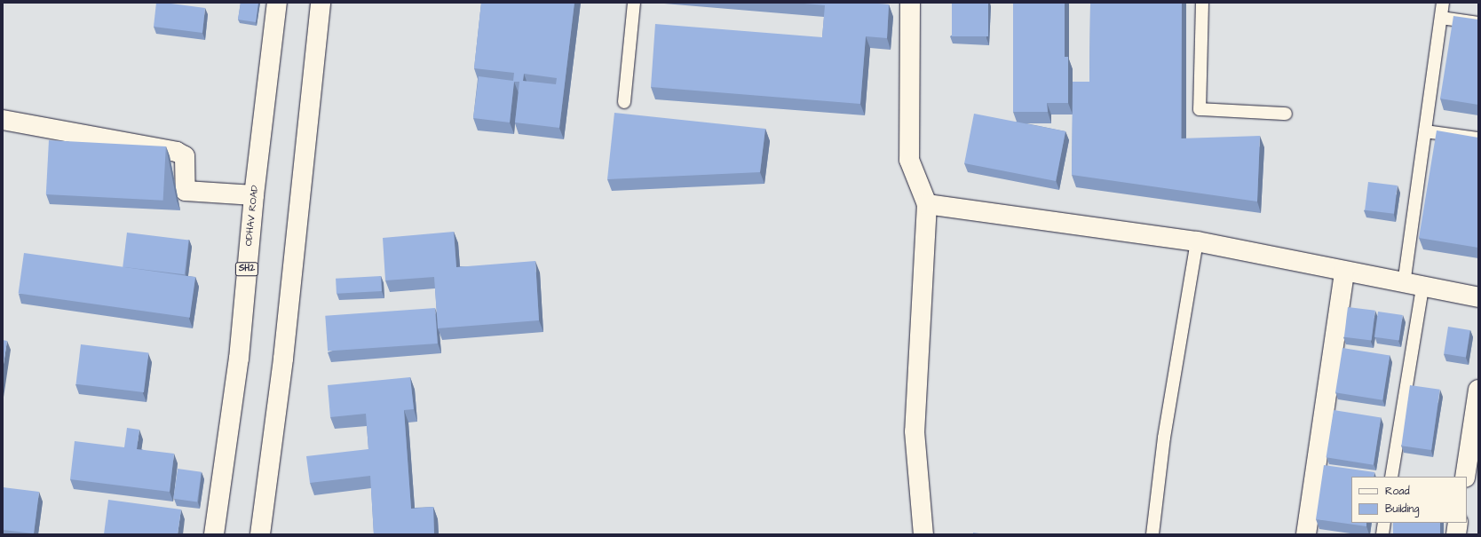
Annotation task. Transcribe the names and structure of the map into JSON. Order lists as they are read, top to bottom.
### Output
{
  "streets": {
    "street": ["ODHAV ROAD", "SH2"]
  },
  "legend": ["Road", "Building"]
}
